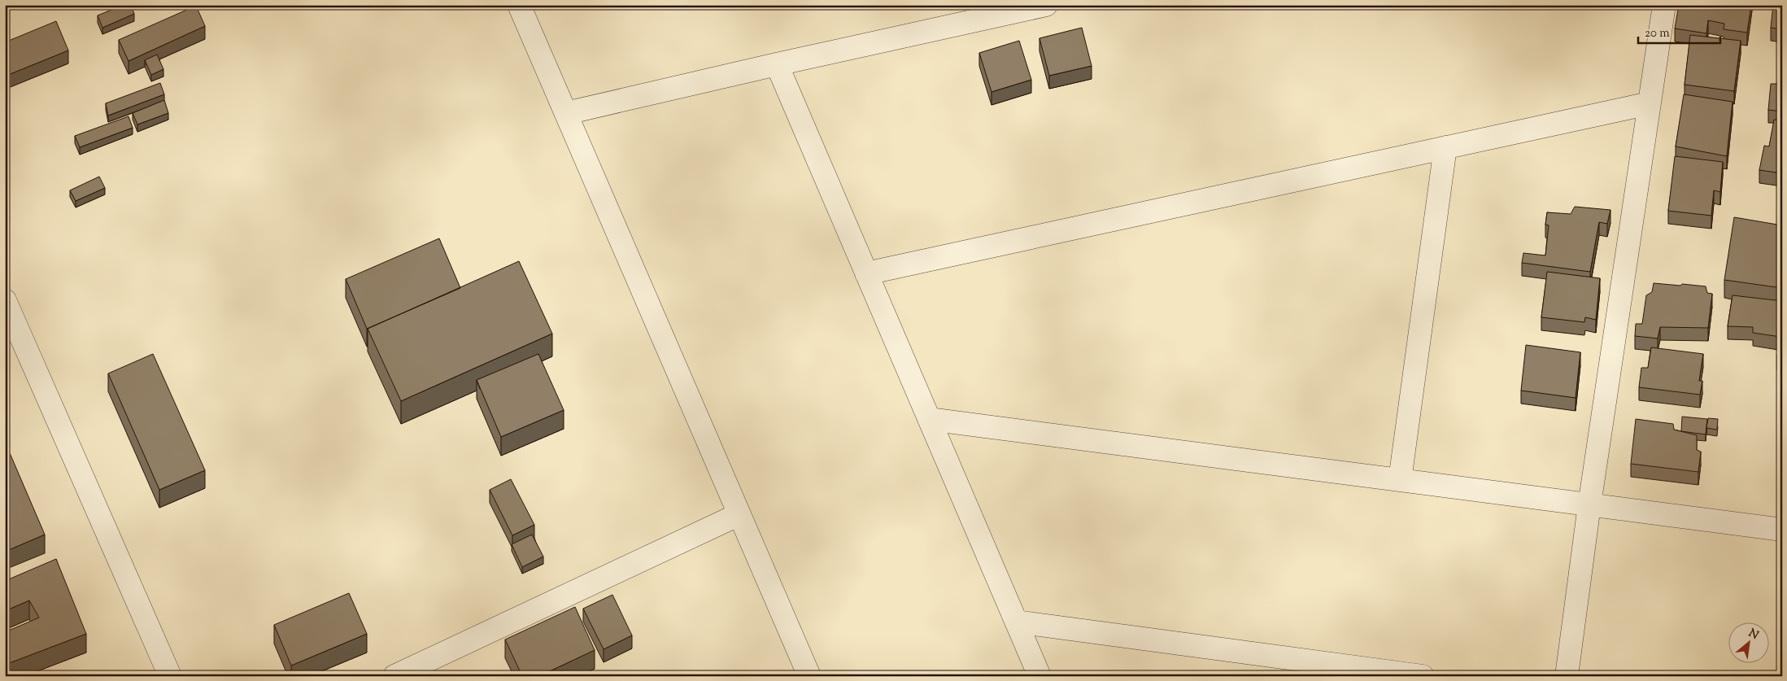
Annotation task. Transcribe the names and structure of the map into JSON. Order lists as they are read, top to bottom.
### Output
{
  "scale_bar": "20 m",
  "north": "top right"
}
